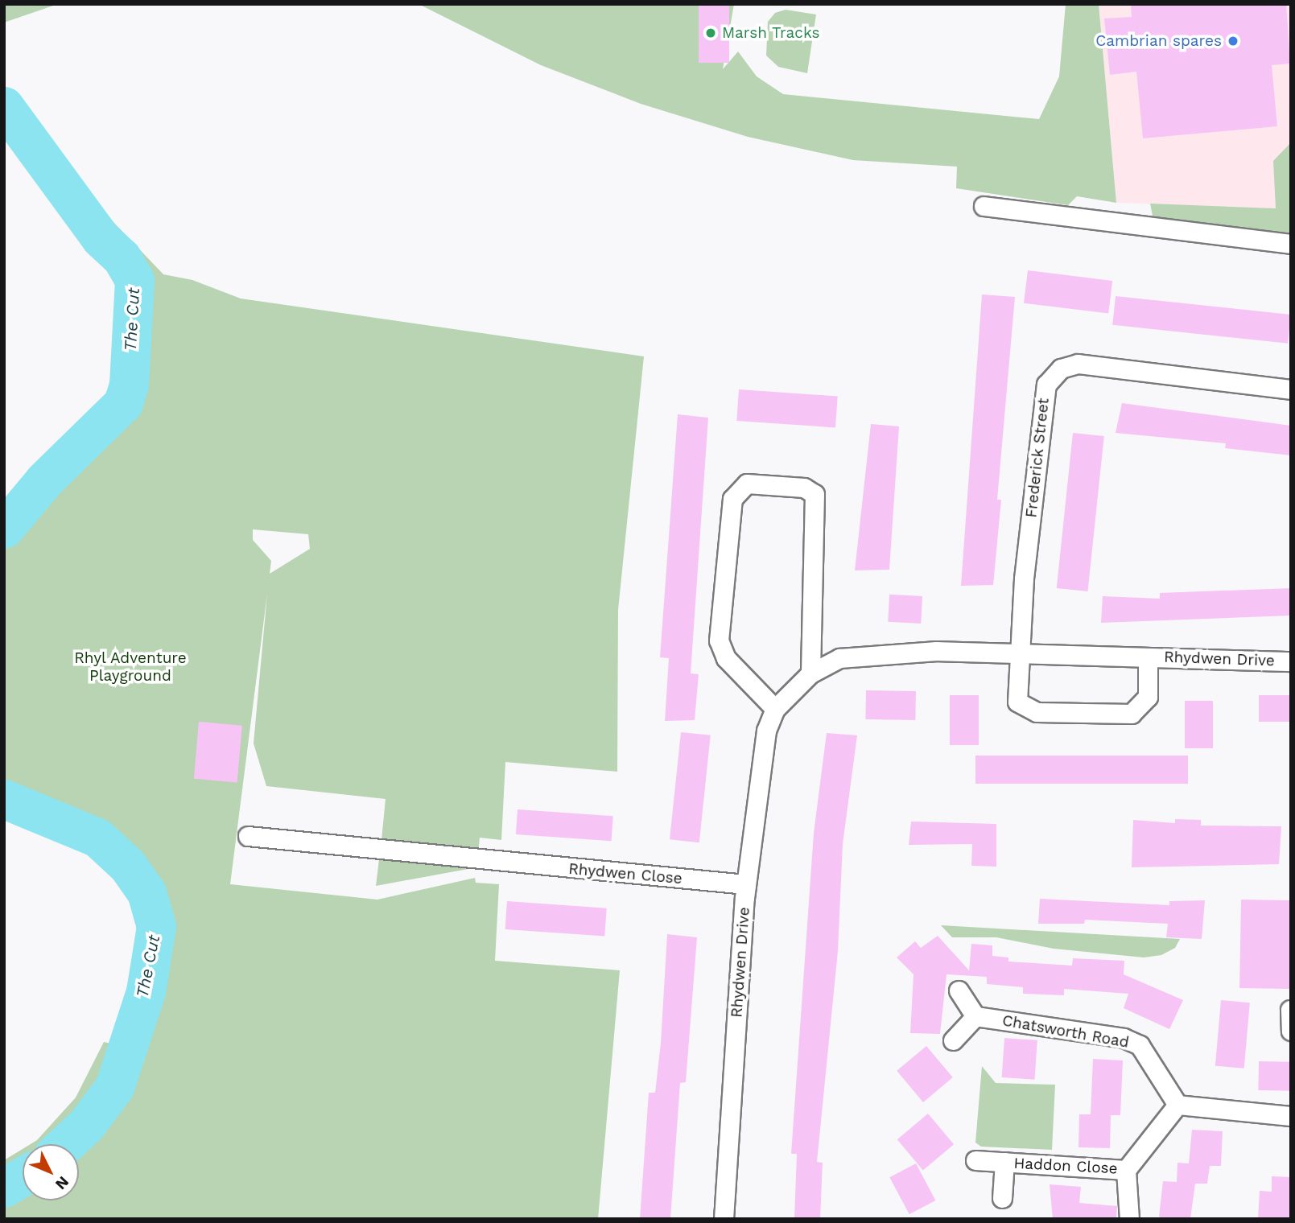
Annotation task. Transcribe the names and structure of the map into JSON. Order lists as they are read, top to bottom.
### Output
{
  "streets": {
    "street": [
      "Frederick Street",
      "Rhydwen Drive",
      "Rhydwen Close",
      "Chatsworth Road",
      "Haddon Close"
    ]
  },
  "crossings": [
    ["Frederick Street", "Rhydwen Drive"],
    ["Rhydwen Drive", "Rhydwen Close"]
  ],
  "water": ["The Cut"],
  "parks": ["Rhyl Adventure Playground"],
  "places": ["Marsh Tracks", "Cambrian spares"],
  "north": "bottom right"
}
